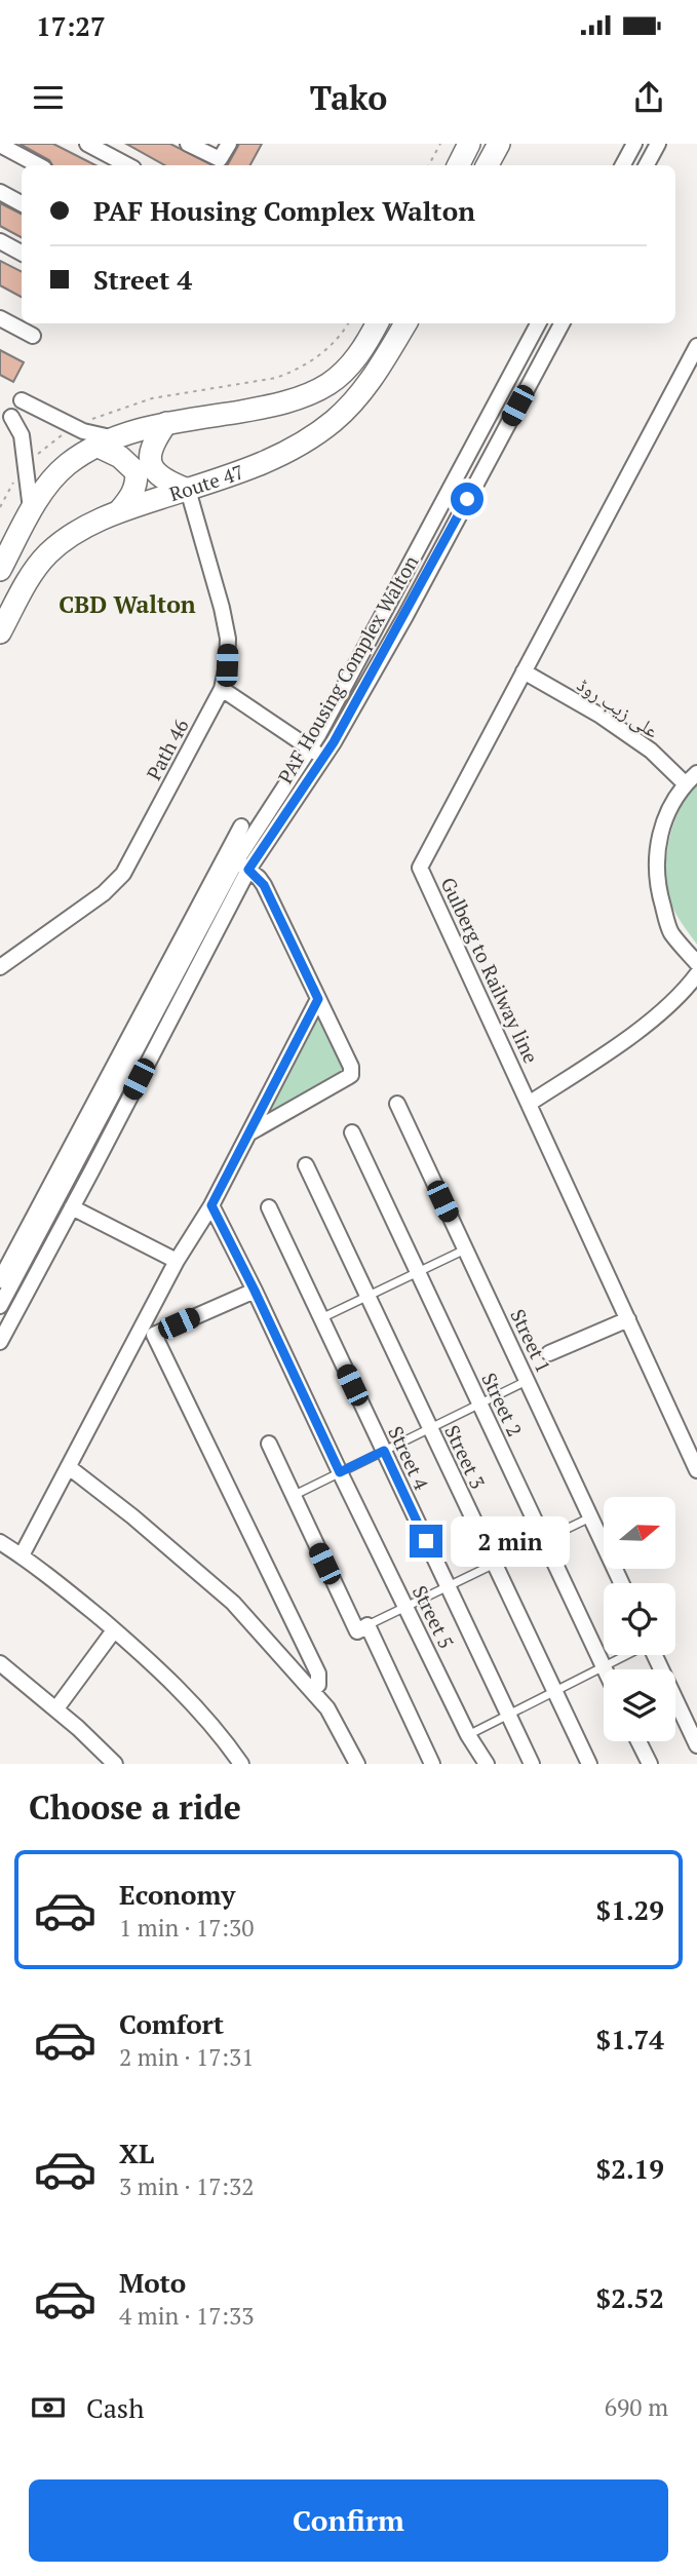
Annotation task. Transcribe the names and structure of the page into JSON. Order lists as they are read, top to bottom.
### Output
{
  "streets": {
    "street": [
      "Route 47",
      "PAF Housing Complex Walton",
      "علی زیب روڈ",
      "Path 46",
      "Gulberg to Railway line",
      "Street 1",
      "Street 2",
      "Street 3",
      "Street 4",
      "Street 5"
    ]
  },
  "crossings": [
    ["Route 47", "Path 46"],
    ["علی زیب روڈ", "Gulberg to Railway line"]
  ],
  "districts": ["CBD Walton"],
  "north": "right",
  "page": {
    "status": "17:27",
    "header": "Tako",
    "banner": ["PAF Housing Complex Walton", "Street 4"],
    "bubble": "2 min",
    "heading": "Choose a ride",
    "list": [
      {
        "name": "Economy",
        "note": "1 min · 17:30",
        "value": "$1.29"
      },
      {
        "name": "Comfort",
        "note": "2 min · 17:31",
        "value": "$1.74"
      },
      {
        "name": "XL",
        "note": "3 min · 17:32",
        "value": "$2.19"
      },
      {
        "name": "Moto",
        "note": "4 min · 17:33",
        "value": "$2.52"
      }
    ],
    "pay": ["Cash", "690 m"],
    "buttons": "Confirm"
  }
}
